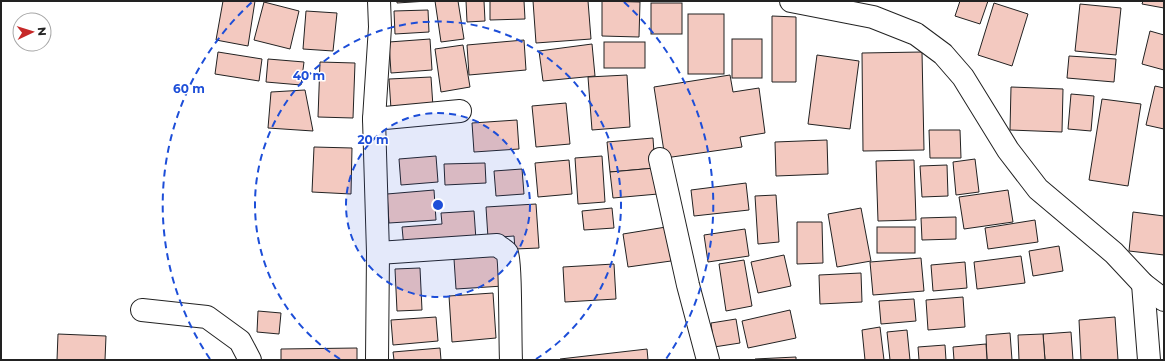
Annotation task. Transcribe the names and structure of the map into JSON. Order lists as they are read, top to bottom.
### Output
{
  "north": "right",
  "rings": ["40 m", "60 m", "20 m"]
}
